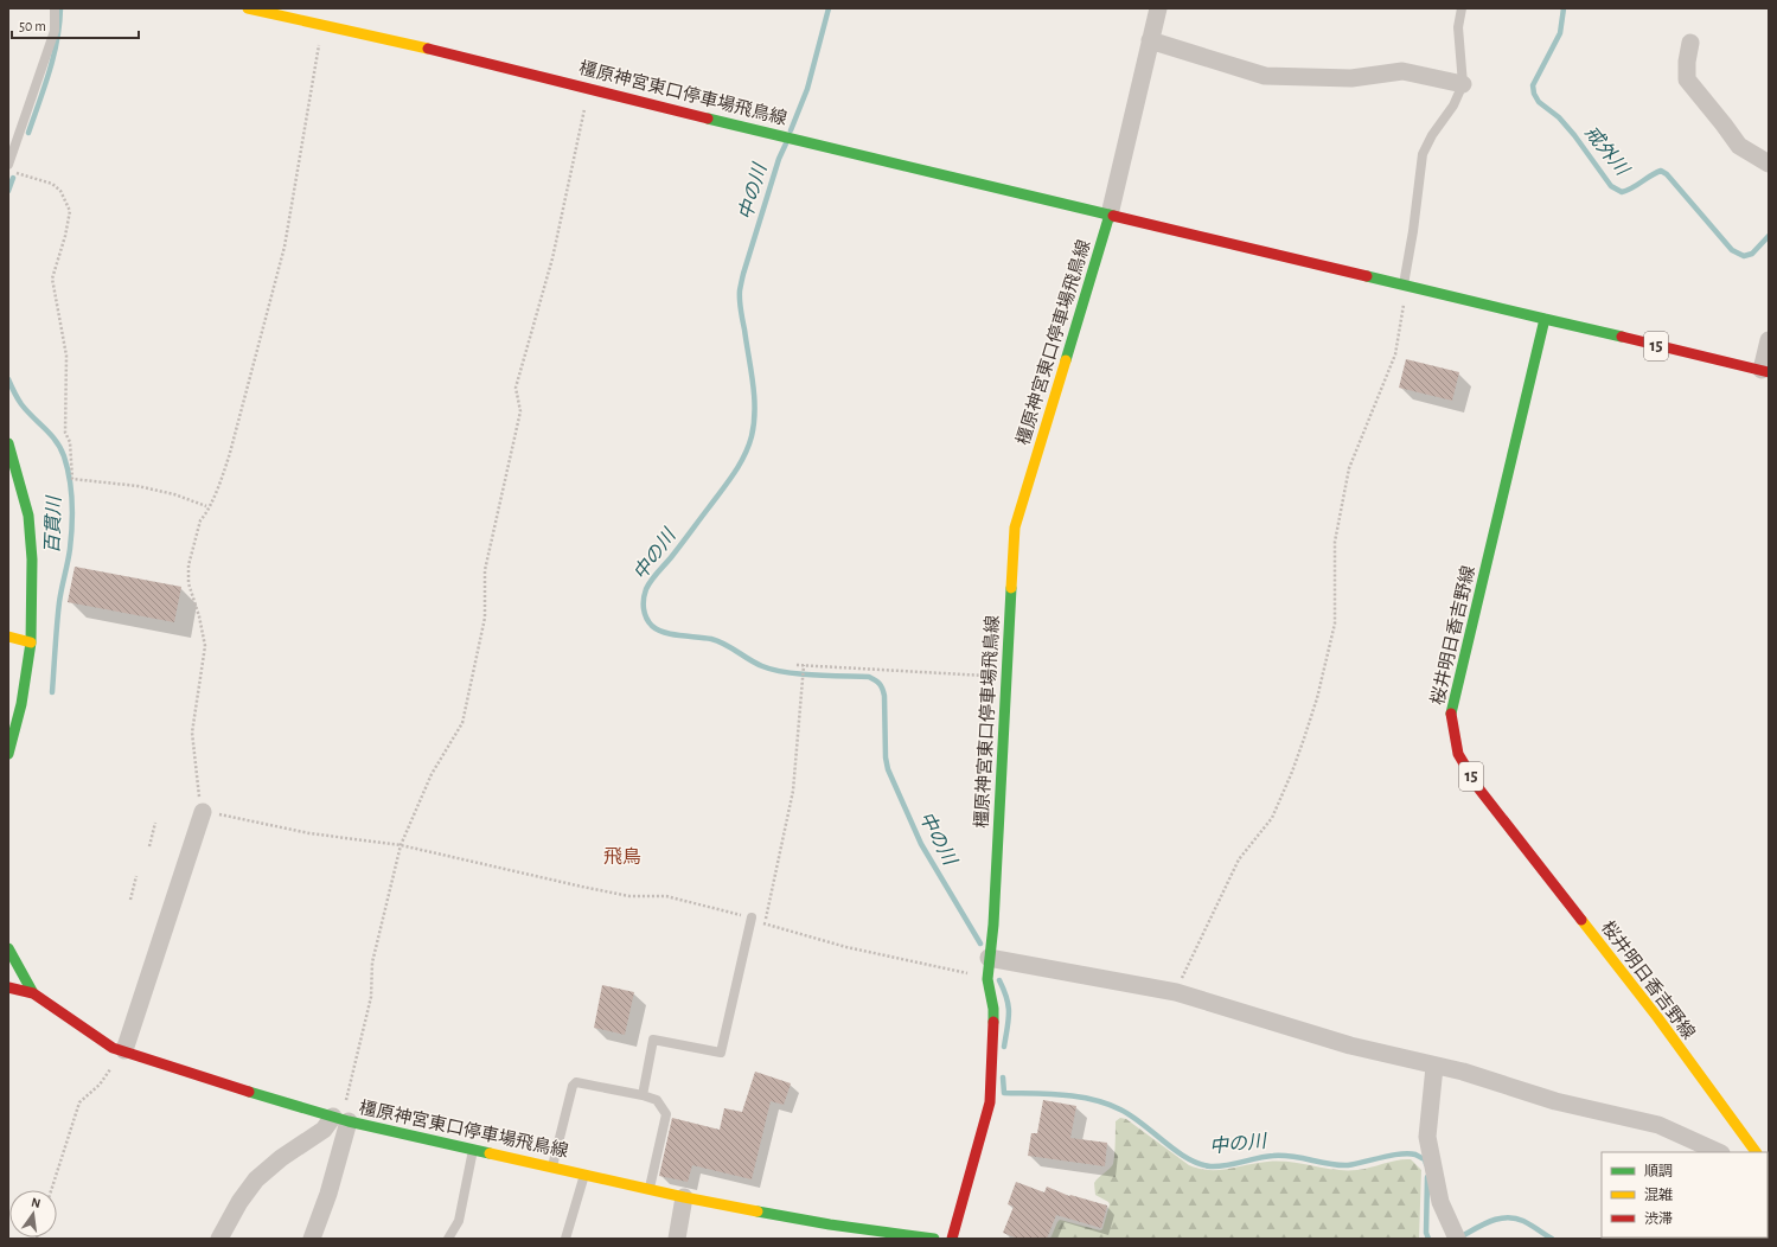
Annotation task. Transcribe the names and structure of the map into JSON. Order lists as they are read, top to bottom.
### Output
{
  "streets": {
    "main road": ["橿原神宮東口停車場飛鳥線", "15", "桜井明日香吉野線"]
  },
  "crossings": [
    ["橿原神宮東口停車場飛鳥線", "15"],
    ["橿原神宮東口停車場飛鳥線", "桜井明日香吉野線"],
    ["15", "桜井明日香吉野線"]
  ],
  "districts": ["飛鳥"],
  "water": ["戒外川", "中の川", "百貫川"],
  "legend": ["順調", "混雑", "渋滞"],
  "scale_bar": "50 m",
  "north": "top"
}
